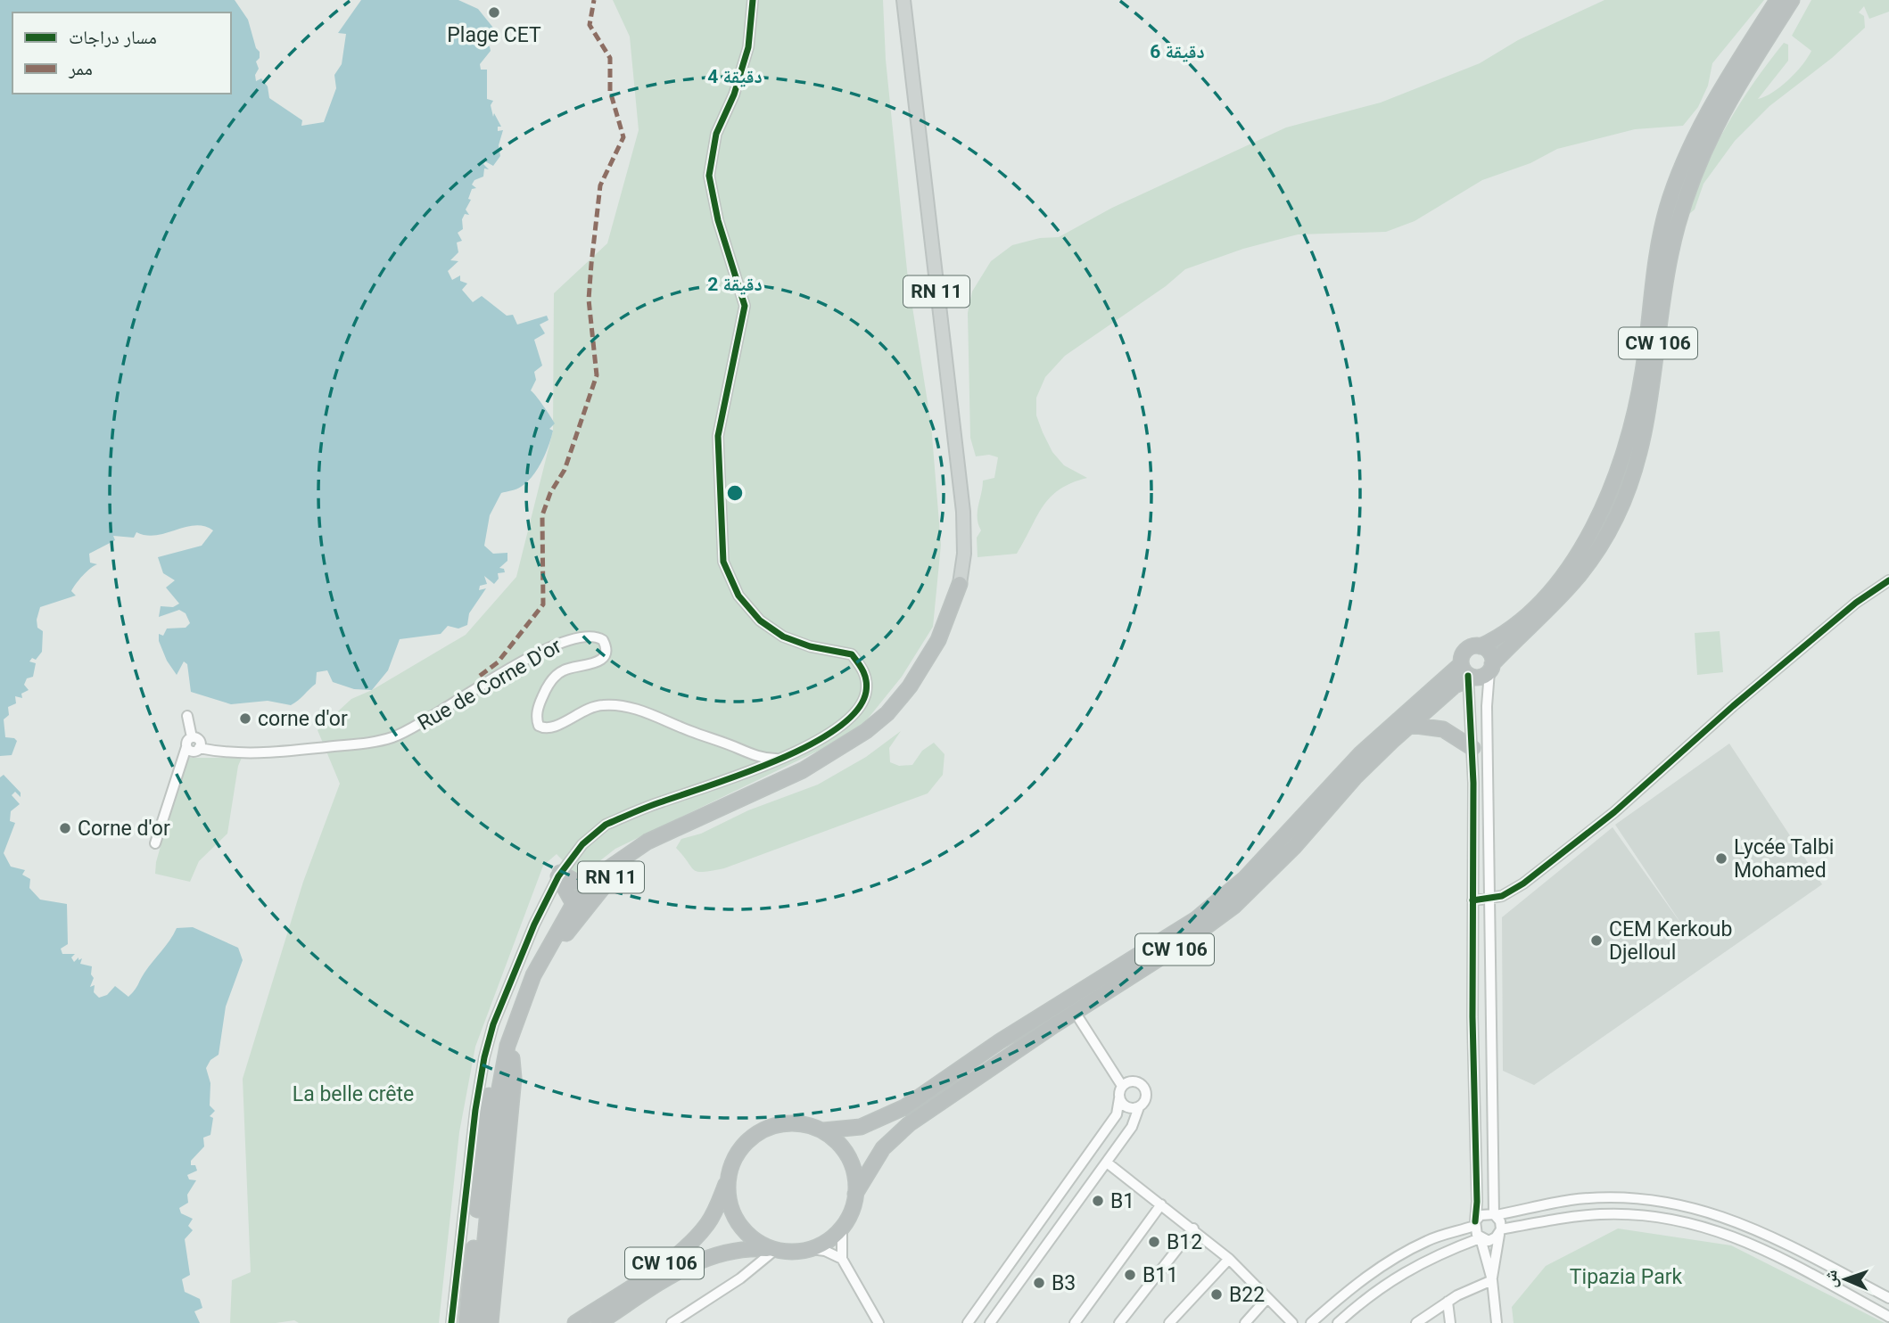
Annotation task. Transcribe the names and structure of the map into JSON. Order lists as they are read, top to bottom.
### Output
{
  "streets": {
    "highway": ["RN 11", "CW 106"],
    "street": ["Rue de Corne D'or"]
  },
  "parks": ["La belle crête", "Tipazia Park"],
  "places": [
    "Plage CET",
    "corne d'or",
    "Corne d'or",
    "Lycée Talbi Mohamed",
    "CEM Kerkoub Djelloul",
    "B1",
    "B12",
    "B11",
    "B3",
    "B22"
  ],
  "legend": ["مسار دراجات", "ممر"],
  "north": "left",
  "rings": ["6 دقيقة", "4 دقيقة", "2 دقيقة"]
}
